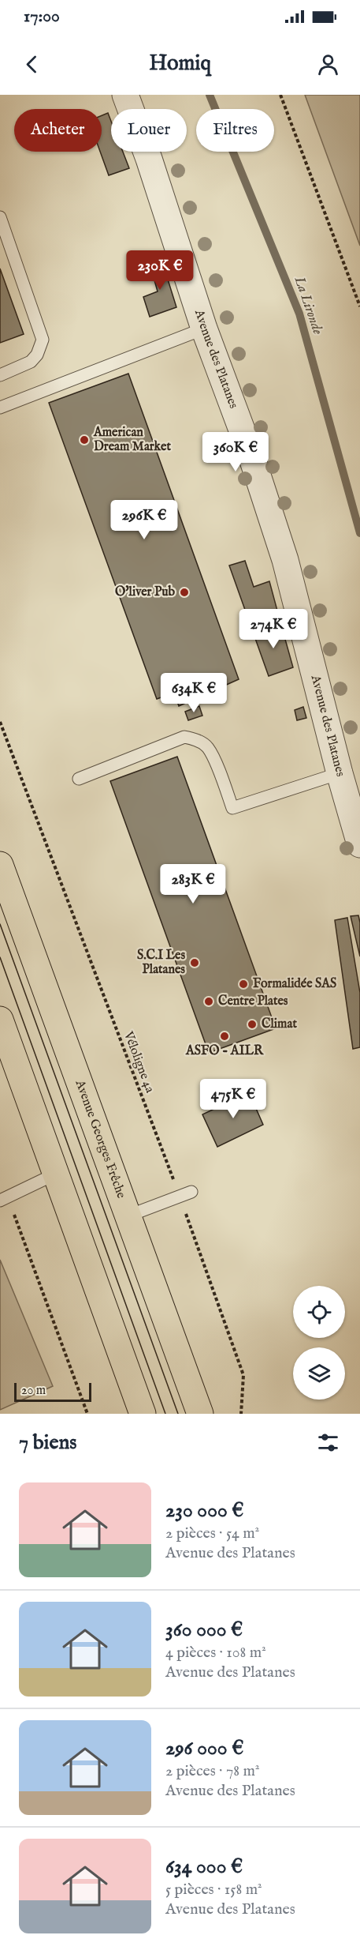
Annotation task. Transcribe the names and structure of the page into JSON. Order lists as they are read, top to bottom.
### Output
{
  "streets": {
    "main road": ["Avenue Georges Frêche"],
    "street": ["Avenue des Platanes"],
    "path": ["Véloligne 4a"]
  },
  "water": ["La Lironde"],
  "places": [
    "American Dream Market",
    "O'liver Pub",
    "S.C.I Les Platanes",
    "Formalidée SAS",
    "Centre Plates",
    "Climat",
    "ASFO - AILR"
  ],
  "scale_bar": "20 m",
  "page": {
    "status": "17:00",
    "header": "Homiq",
    "chip": ["Acheter", "Louer", "Filtres"],
    "price": [
      "230K €",
      "360K €",
      "296K €",
      "274K €",
      "634K €",
      "283K €",
      "475K €"
    ],
    "scale": "20 m",
    "heading": "7 biens",
    "list": [
      {
        "name": "230 000 €",
        "note": "2 pièces · 54 m² · Avenue des Platanes"
      },
      {
        "name": "360 000 €",
        "note": "4 pièces · 108 m² · Avenue des Platanes"
      },
      {
        "name": "296 000 €",
        "note": "2 pièces · 78 m² · Avenue des Platanes"
      },
      {
        "name": "634 000 €",
        "note": "5 pièces · 158 m² · Avenue des Platanes"
      }
    ]
  }
}
